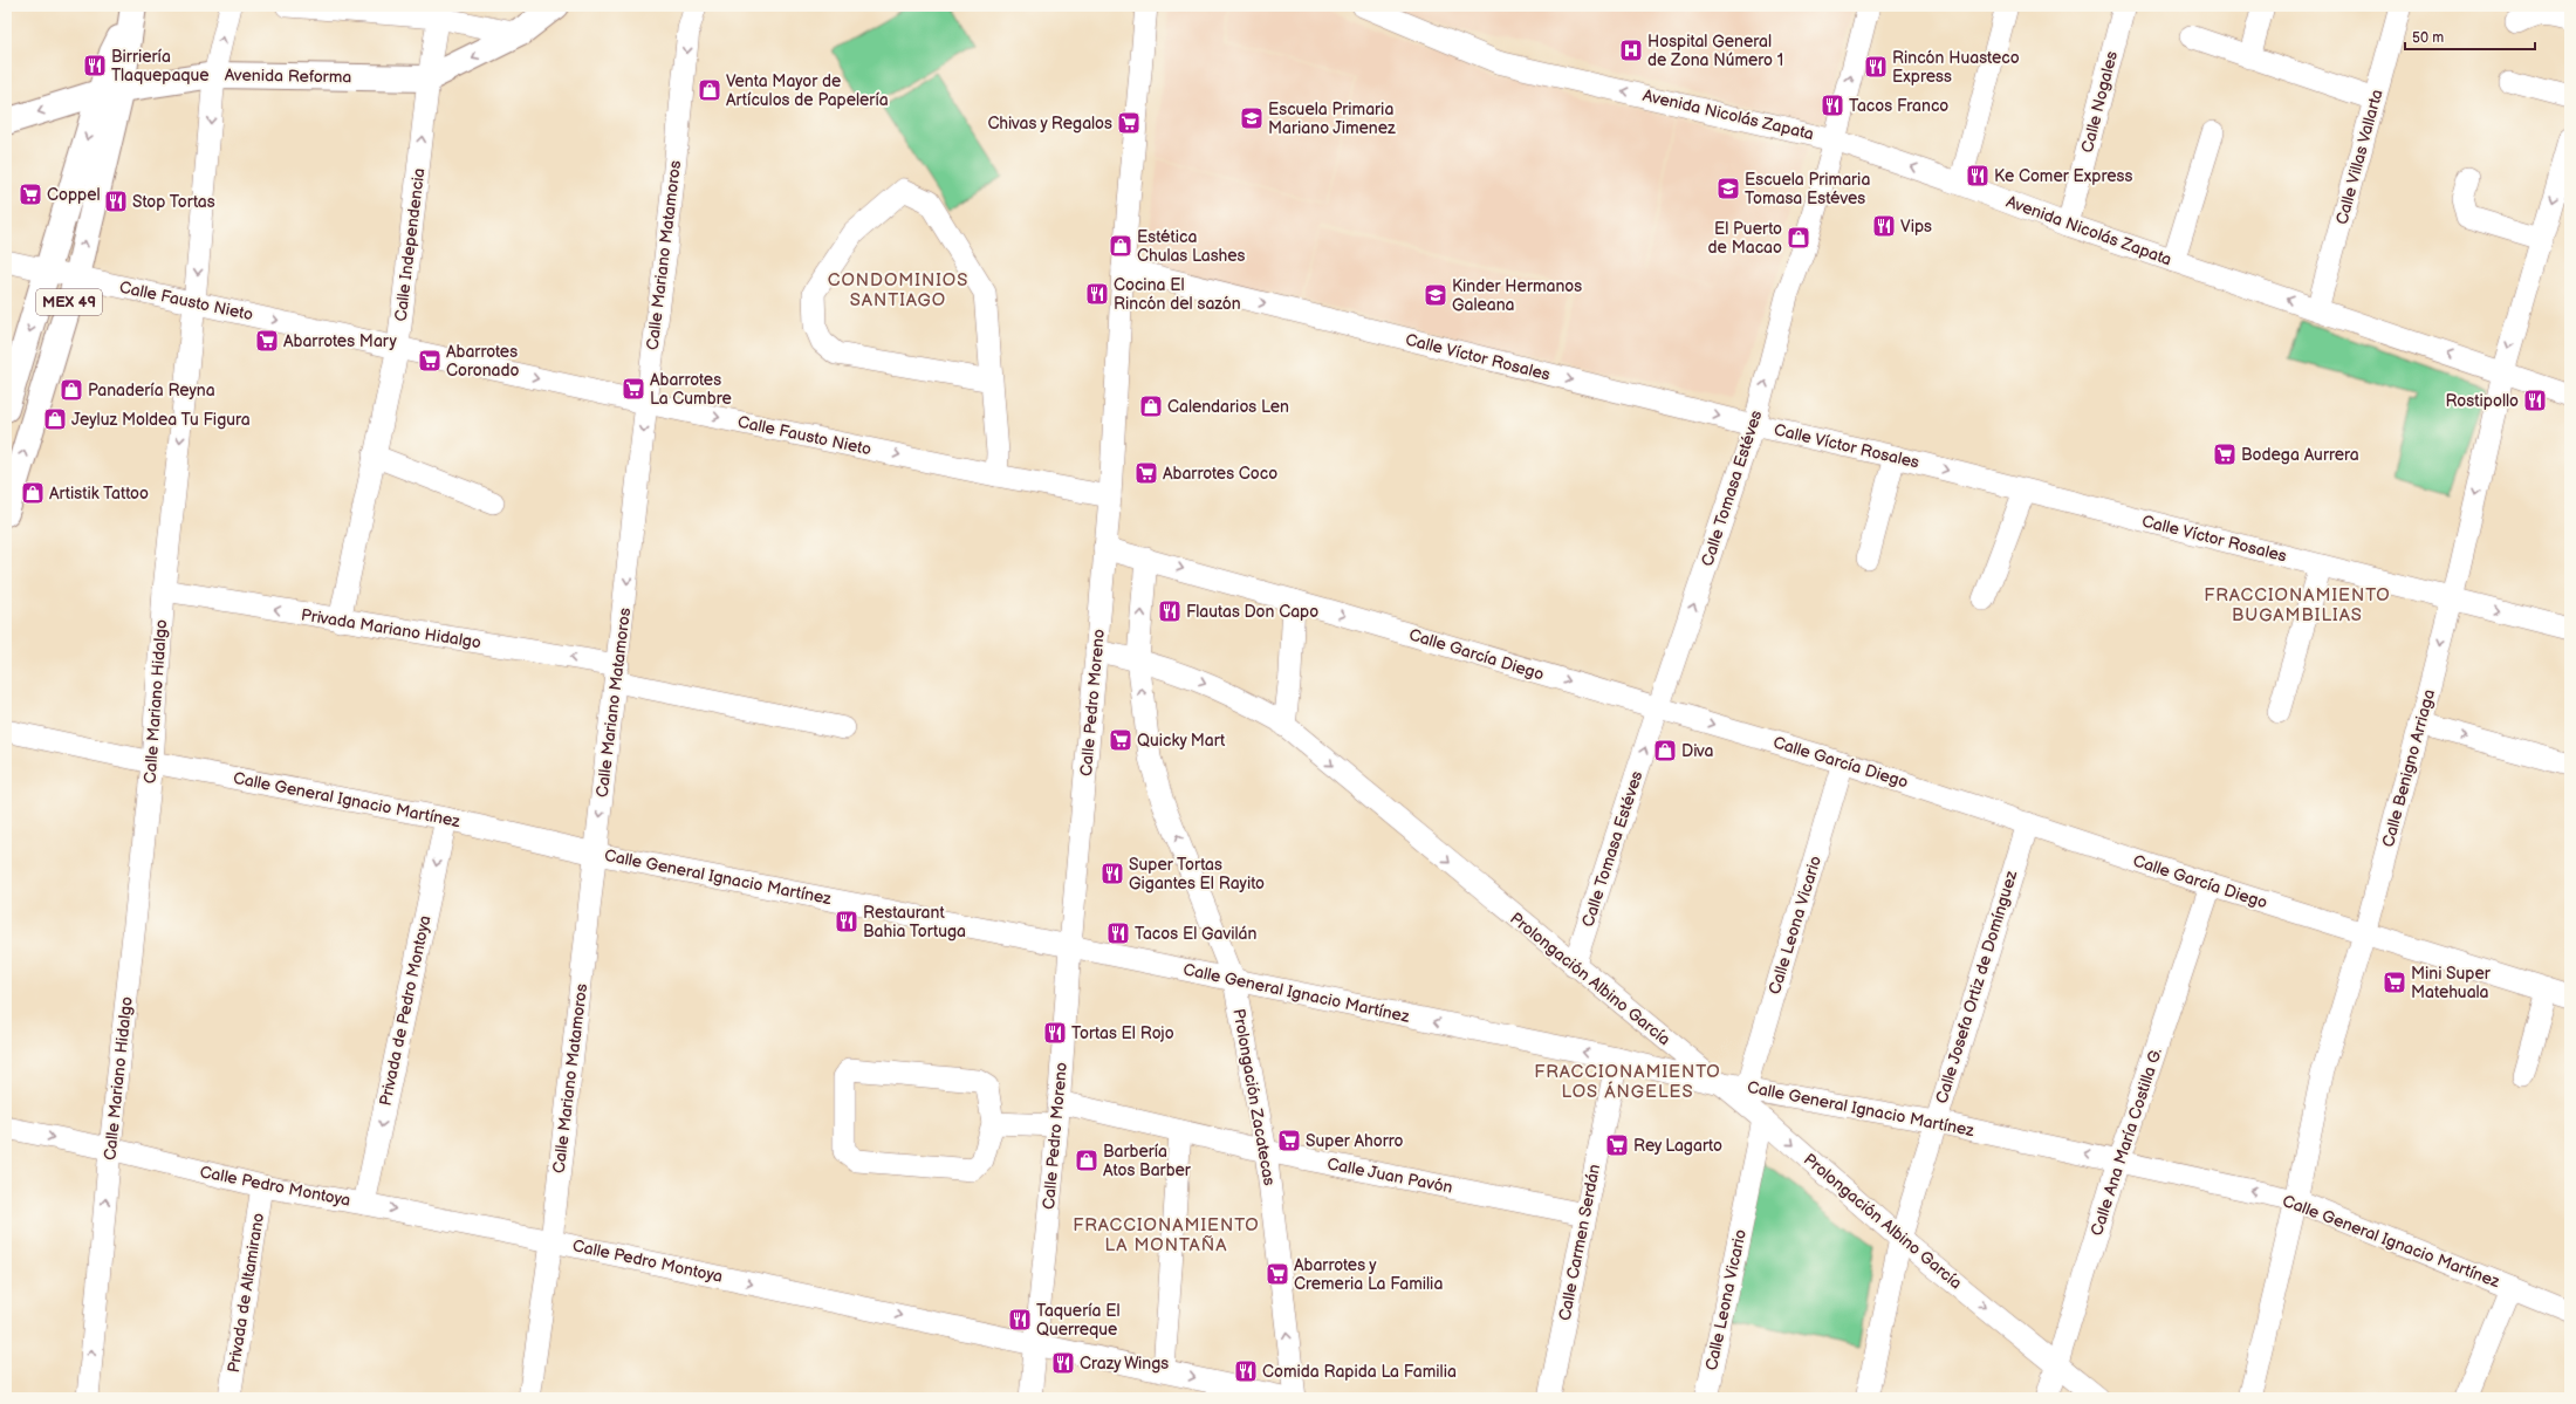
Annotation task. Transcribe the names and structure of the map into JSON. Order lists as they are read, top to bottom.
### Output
{
  "streets": {
    "main road": ["Avenida Reforma", "MEX 49"],
    "street": [
      "Calle Nogales",
      "Avenida Nicolás Zapata",
      "Calle Villas Vallarta",
      "Calle Independencia",
      "Calle Mariano Matamoros",
      "Calle Fausto Nieto",
      "Calle Víctor Rosales",
      "Calle Tomasa Estéves",
      "Privada Mariano Hidalgo",
      "Calle García Diego",
      "Calle Mariano Hidalgo",
      "Calle Pedro Moreno",
      "Calle Benigno Arriaga",
      "Calle General Ignacio Martínez",
      "Calle Leona Vicario",
      "Prolongación Albino García",
      "Calle Josefa Ortiz de Domínguez",
      "Privada de Pedro Montoya",
      "Prolongación Zacatecas",
      "Calle Ana María Costilla G.",
      "Calle Juan Pavón",
      "Calle Pedro Montoya",
      "Calle Carmen Serdán",
      "Privada de Altamirano"
    ]
  },
  "crossings": [
    ["Avenida Reforma", "Calle Independencia"],
    ["Avenida Reforma", "MEX 49"],
    ["Avenida Reforma", "Calle Mariano Hidalgo"],
    ["Calle Nogales", "Avenida Nicolás Zapata"],
    ["Avenida Nicolás Zapata", "Calle Villas Vallarta"],
    ["Avenida Nicolás Zapata", "Calle Tomasa Estéves"],
    ["Avenida Nicolás Zapata", "Calle Benigno Arriaga"],
    ["Calle Independencia", "Calle Fausto Nieto"],
    ["Calle Independencia", "Privada Mariano Hidalgo"],
    ["Calle Mariano Matamoros", "Calle Fausto Nieto"],
    ["Calle Mariano Matamoros", "Privada Mariano Hidalgo"],
    ["Calle Mariano Matamoros", "Calle General Ignacio Martínez"],
    ["Calle Mariano Matamoros", "Calle Pedro Montoya"],
    ["Calle Fausto Nieto", "MEX 49"],
    ["Calle Fausto Nieto", "Calle Mariano Hidalgo"],
    ["Calle Fausto Nieto", "Calle Pedro Moreno"],
    ["Calle Víctor Rosales", "Calle Tomasa Estéves"],
    ["Calle Víctor Rosales", "Calle Pedro Moreno"],
    ["Calle Víctor Rosales", "Calle Benigno Arriaga"],
    ["Calle Tomasa Estéves", "Calle García Diego"],
    ["Calle Tomasa Estéves", "Prolongación Albino García"],
    ["Privada Mariano Hidalgo", "Calle Mariano Hidalgo"],
    ["Calle García Diego", "Calle Pedro Moreno"],
    ["Calle García Diego", "Calle Benigno Arriaga"],
    ["Calle García Diego", "Calle Leona Vicario"],
    ["Calle García Diego", "Calle Josefa Ortiz de Domínguez"],
    ["Calle García Diego", "Prolongación Zacatecas"],
    ["Calle García Diego", "Calle Ana María Costilla G."],
    ["Calle Mariano Hidalgo", "Calle General Ignacio Martínez"],
    ["Calle Mariano Hidalgo", "Calle Pedro Montoya"],
    ["Calle Pedro Moreno", "Calle General Ignacio Martínez"],
    ["Calle Pedro Moreno", "Prolongación Albino García"],
    ["Calle Pedro Moreno", "Calle Juan Pavón"],
    ["Calle Pedro Moreno", "Calle Pedro Montoya"],
    ["Calle Benigno Arriaga", "Calle General Ignacio Martínez"],
    ["Calle General Ignacio Martínez", "Calle Leona Vicario"],
    ["Calle General Ignacio Martínez", "Prolongación Albino García"],
    ["Calle General Ignacio Martínez", "Calle Josefa Ortiz de Domínguez"],
    ["Calle General Ignacio Martínez", "Privada de Pedro Montoya"],
    ["Calle General Ignacio Martínez", "Prolongación Zacatecas"],
    ["Calle General Ignacio Martínez", "Calle Ana María Costilla G."],
    ["Calle General Ignacio Martínez", "Calle Carmen Serdán"],
    ["Calle Leona Vicario", "Prolongación Albino García"],
    ["Prolongación Albino García", "Calle Josefa Ortiz de Domínguez"],
    ["Prolongación Albino García", "Prolongación Zacatecas"],
    ["Prolongación Albino García", "Calle Ana María Costilla G."],
    ["Privada de Pedro Montoya", "Calle Pedro Montoya"],
    ["Prolongación Zacatecas", "Calle Juan Pavón"],
    ["Calle Juan Pavón", "Calle Carmen Serdán"],
    ["Calle Pedro Montoya", "Privada de Altamirano"]
  ],
  "one_way": [
    "Avenida Reforma",
    "Avenida Nicolás Zapata",
    "Calle Independencia",
    "Calle Mariano Matamoros",
    "Calle Fausto Nieto",
    "Calle Víctor Rosales",
    "Privada Mariano Hidalgo",
    "Calle García Diego",
    "Calle Benigno Arriaga",
    "Prolongación Albino García",
    "Privada de Pedro Montoya",
    "Calle Pedro Montoya"
  ],
  "districts": [
    "CONDOMINIOS SANTIAGO",
    "FRACCIONAMIENTO BUGAMBILIAS",
    "FRACCIONAMIENTO LOS ÁNGELES",
    "FRACCIONAMIENTO LA MONTAÑA"
  ],
  "places": {
    "hospital": ["Hospital General de Zona Número 1"],
    "restaurant": [
      "Birriería Tlaquepaque",
      "Rincón Huasteco Express",
      "Tacos Franco",
      "Ke Comer Express",
      "Stop Tortas",
      "Vips",
      "Cocina El Rincón del sazón",
      "Rostipollo",
      "Flautas Don Capo",
      "Super Tortas Gigantes El Rayito",
      "Restaurant Bahia Tortuga",
      "Tacos El Gavilán",
      "Tortas El Rojo",
      "Taquería El Querreque",
      "Crazy Wings",
      "Comida Rapida La Familia"
    ],
    "shop": [
      "Venta Mayor de Artículos de Papelería",
      "El Puerto de Macao",
      "Estética Chulas Lashes",
      "Panadería Reyna",
      "Calendarios Len",
      "Jeyluz Moldea Tu Figura",
      "Artistik Tattoo",
      "Diva",
      "Barbería Atos Barber"
    ],
    "school or university": ["Escuela Primaria Mariano Jimenez", "Escuela Primaria Tomasa Estéves", "Kinder Hermanos Galeana"],
    "supermarket": [
      "Chivas y Regalos",
      "Coppel",
      "Abarrotes Mary",
      "Abarrotes Coronado",
      "Abarrotes La Cumbre",
      "Bodega Aurrera",
      "Abarrotes Coco",
      "Quicky Mart",
      "Mini Super Matehuala",
      "Super Ahorro",
      "Rey Lagarto",
      "Abarrotes y Cremeria La Familia"
    ]
  },
  "scale_bar": "50 m"
}
